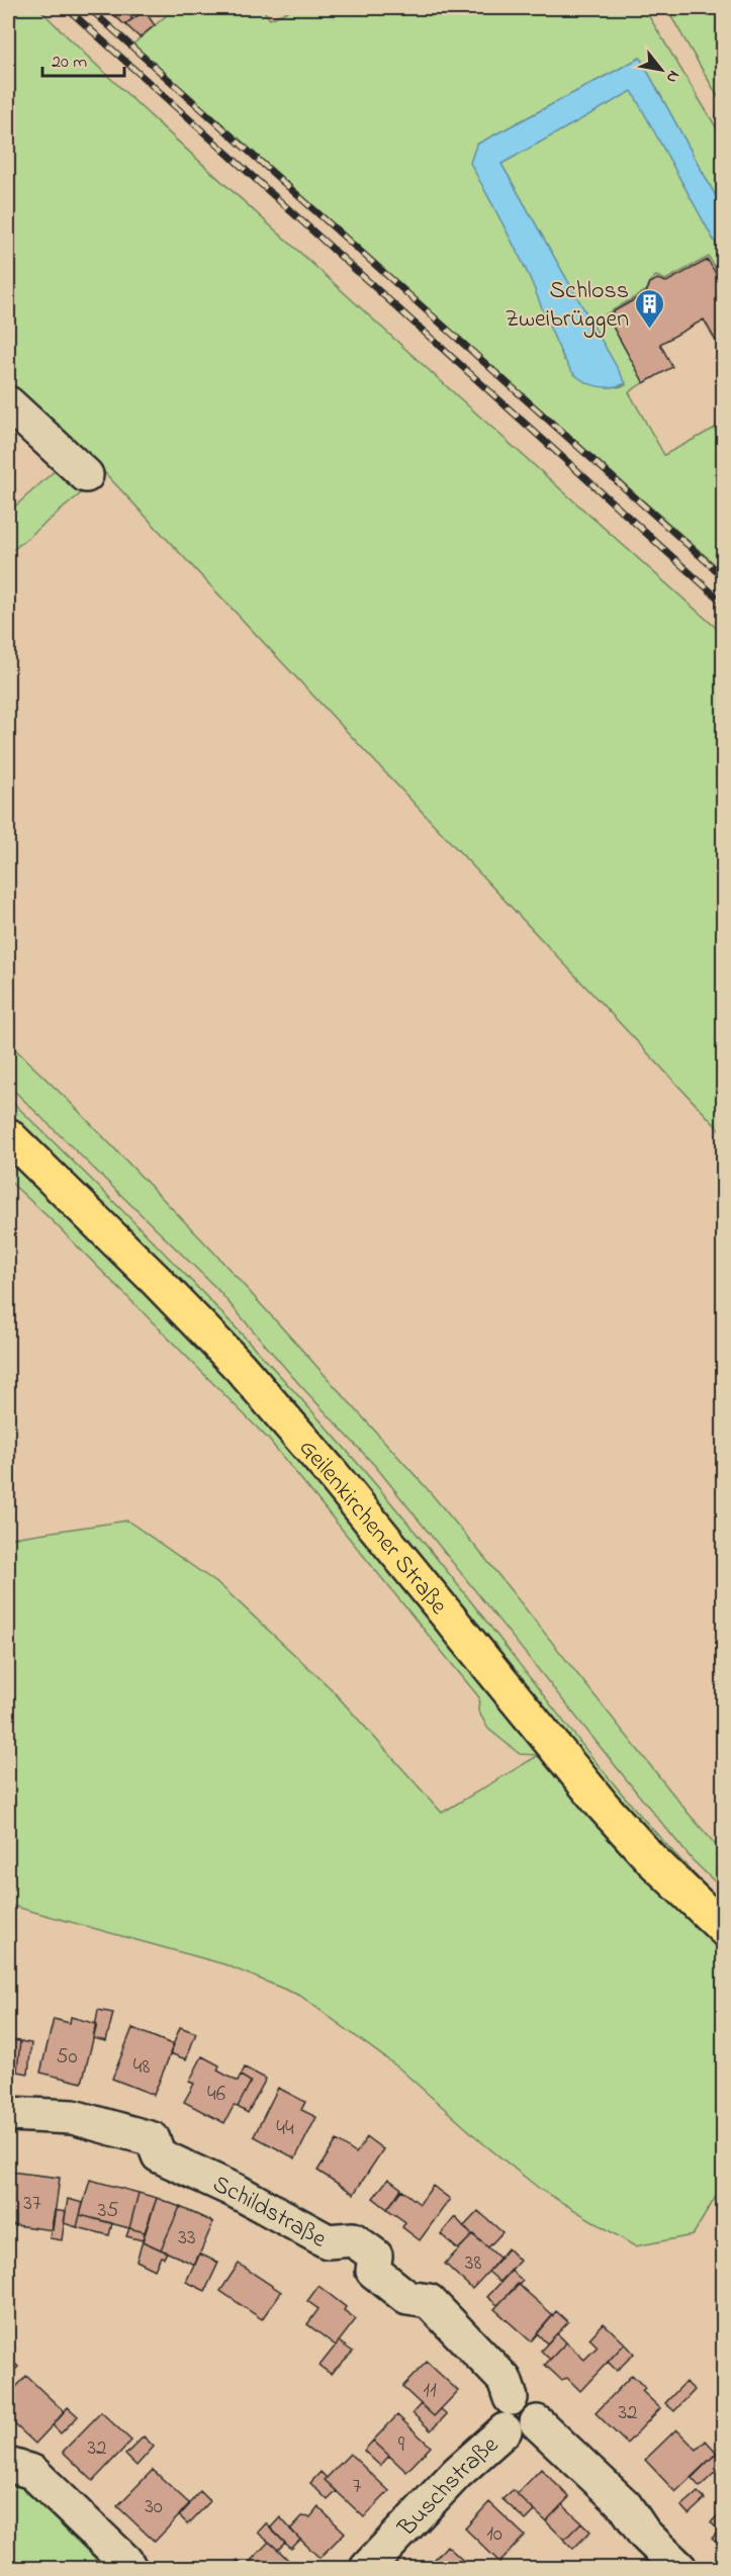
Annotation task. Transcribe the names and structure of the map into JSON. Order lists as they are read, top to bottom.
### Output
{
  "streets": {
    "main road": ["Geilenkirchener Straße"],
    "street": ["Schildstraße", "Buschstraße"]
  },
  "crossings": [
    ["Schildstraße", "Buschstraße"]
  ],
  "places": {
    "building": ["Schloss Zweibrüggen"]
  },
  "house_numbers": [
    "50",
    "48",
    "46",
    "44",
    "37",
    "35",
    "33",
    "38",
    "11",
    "32",
    "9",
    "32",
    "7",
    "30",
    "10"
  ],
  "scale_bar": "20 m",
  "north": "bottom right"
}
